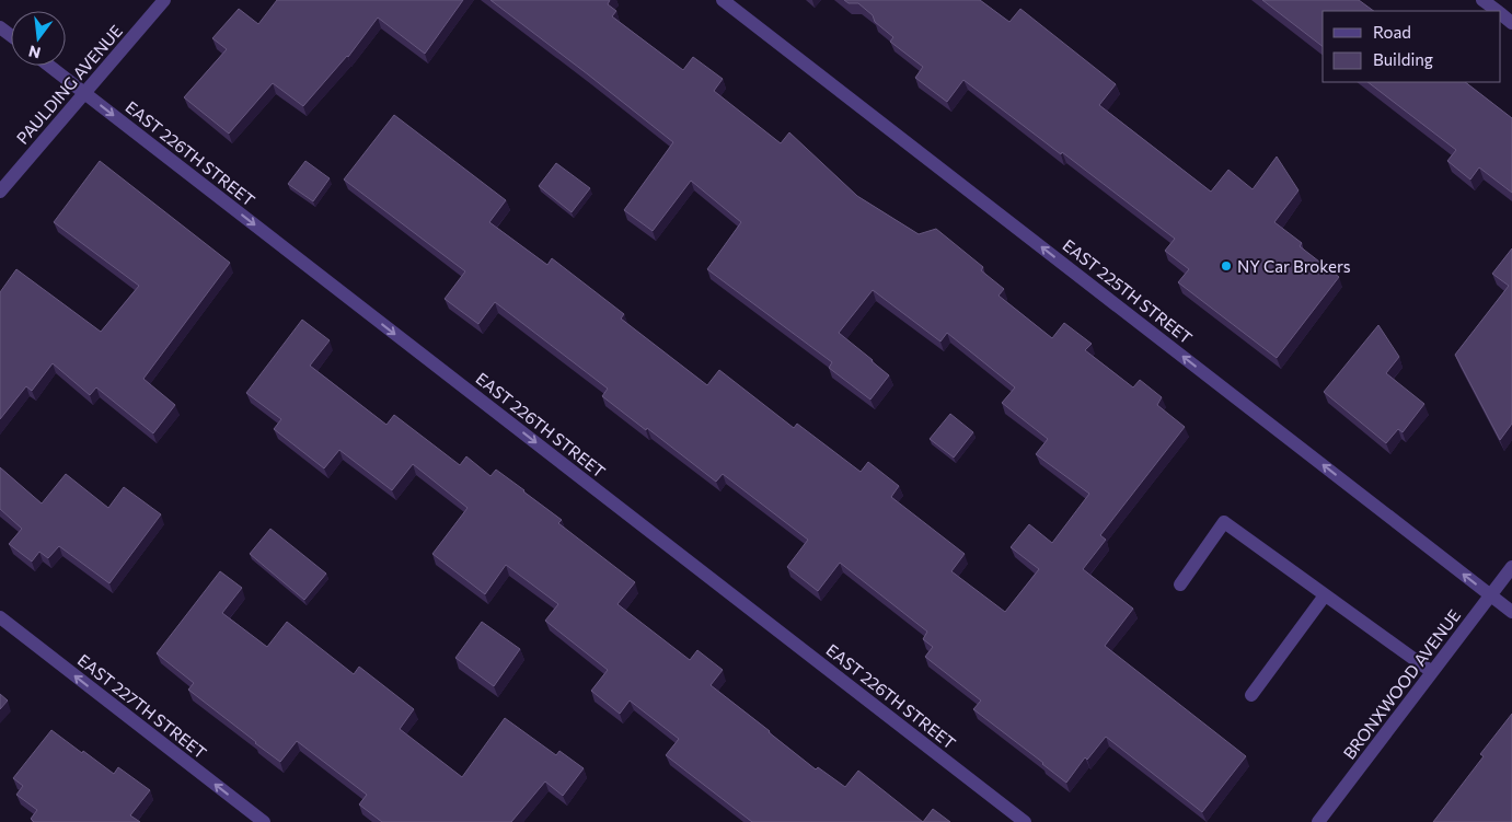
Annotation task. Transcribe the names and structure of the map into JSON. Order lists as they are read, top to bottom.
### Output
{
  "streets": {
    "street": [
      "PAULDING AVENUE",
      "EAST 226TH STREET",
      "EAST 225TH STREET",
      "BRONXWOOD AVENUE",
      "EAST 227TH STREET"
    ]
  },
  "crossings": [
    ["PAULDING AVENUE", "EAST 226TH STREET"],
    ["EAST 225TH STREET", "BRONXWOOD AVENUE"]
  ],
  "one_way": ["EAST 226TH STREET", "EAST 225TH STREET", "EAST 227TH STREET"],
  "places": ["NY Car Brokers"],
  "legend": ["Road", "Building"],
  "north": "bottom"
}
